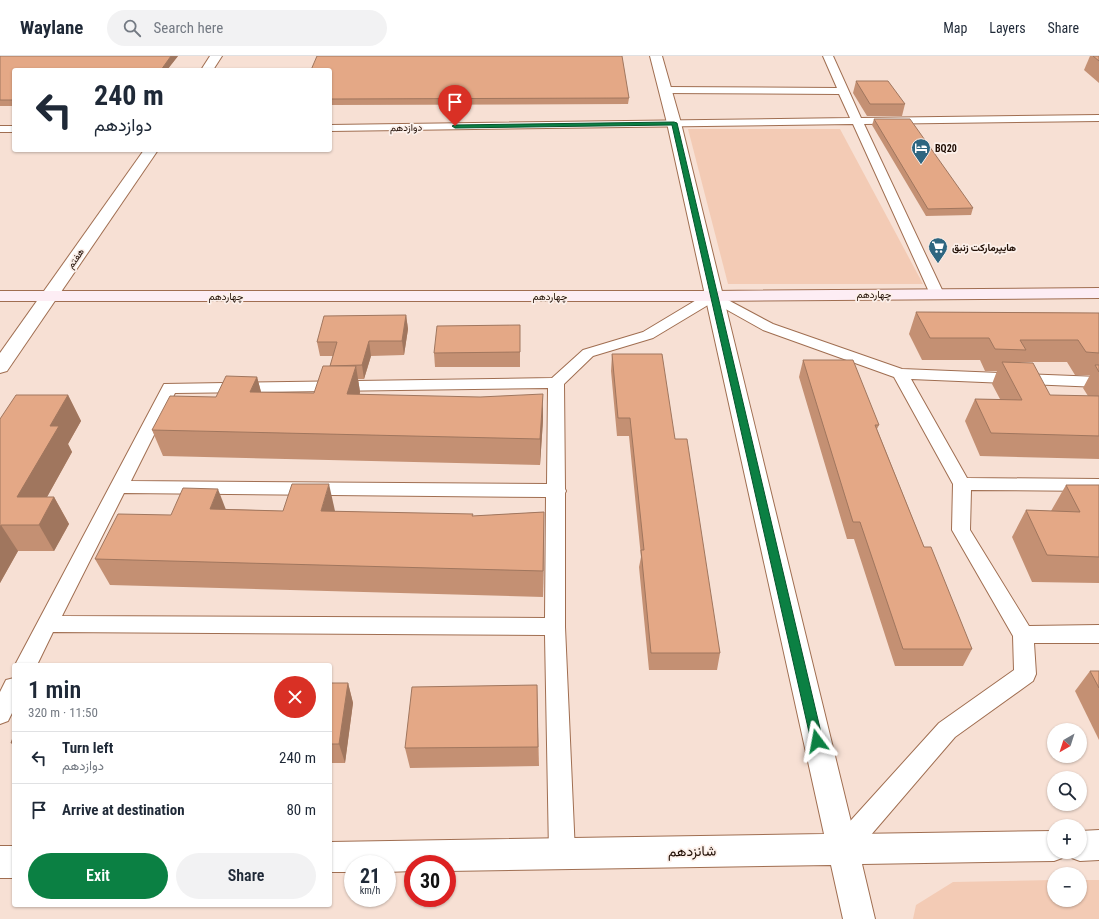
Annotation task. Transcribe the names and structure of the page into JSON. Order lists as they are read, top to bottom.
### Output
{
  "streets": {
    "main road": ["چهاردهم"],
    "street": ["هفتم", "شانزدهم"],
    "lane": ["دوازدهم"]
  },
  "crossings": [
    ["هفتم", "چهاردهم"]
  ],
  "places": {
    "hotel": ["BQ20"],
    "supermarket": ["هایپرمارکت زنبق"]
  },
  "north": "bottom left",
  "page": {
    "header": "Waylane",
    "search": "Search here",
    "nav": ["Map", "Layers", "Share"],
    "turn": ["240 m", "دوازدهم"],
    "heading": ["1 min", "320 m · 11:50"],
    "map_buttons": ["+", "−"],
    "list": [
      {
        "name": "Turn left",
        "note": "دوازدهم",
        "value": "240 m"
      },
      {
        "name": "Arrive at destination",
        "value": "80 m"
      }
    ],
    "buttons": ["Exit", "Share"],
    "speed": "21 km/h",
    "limit": "30"
  }
}
